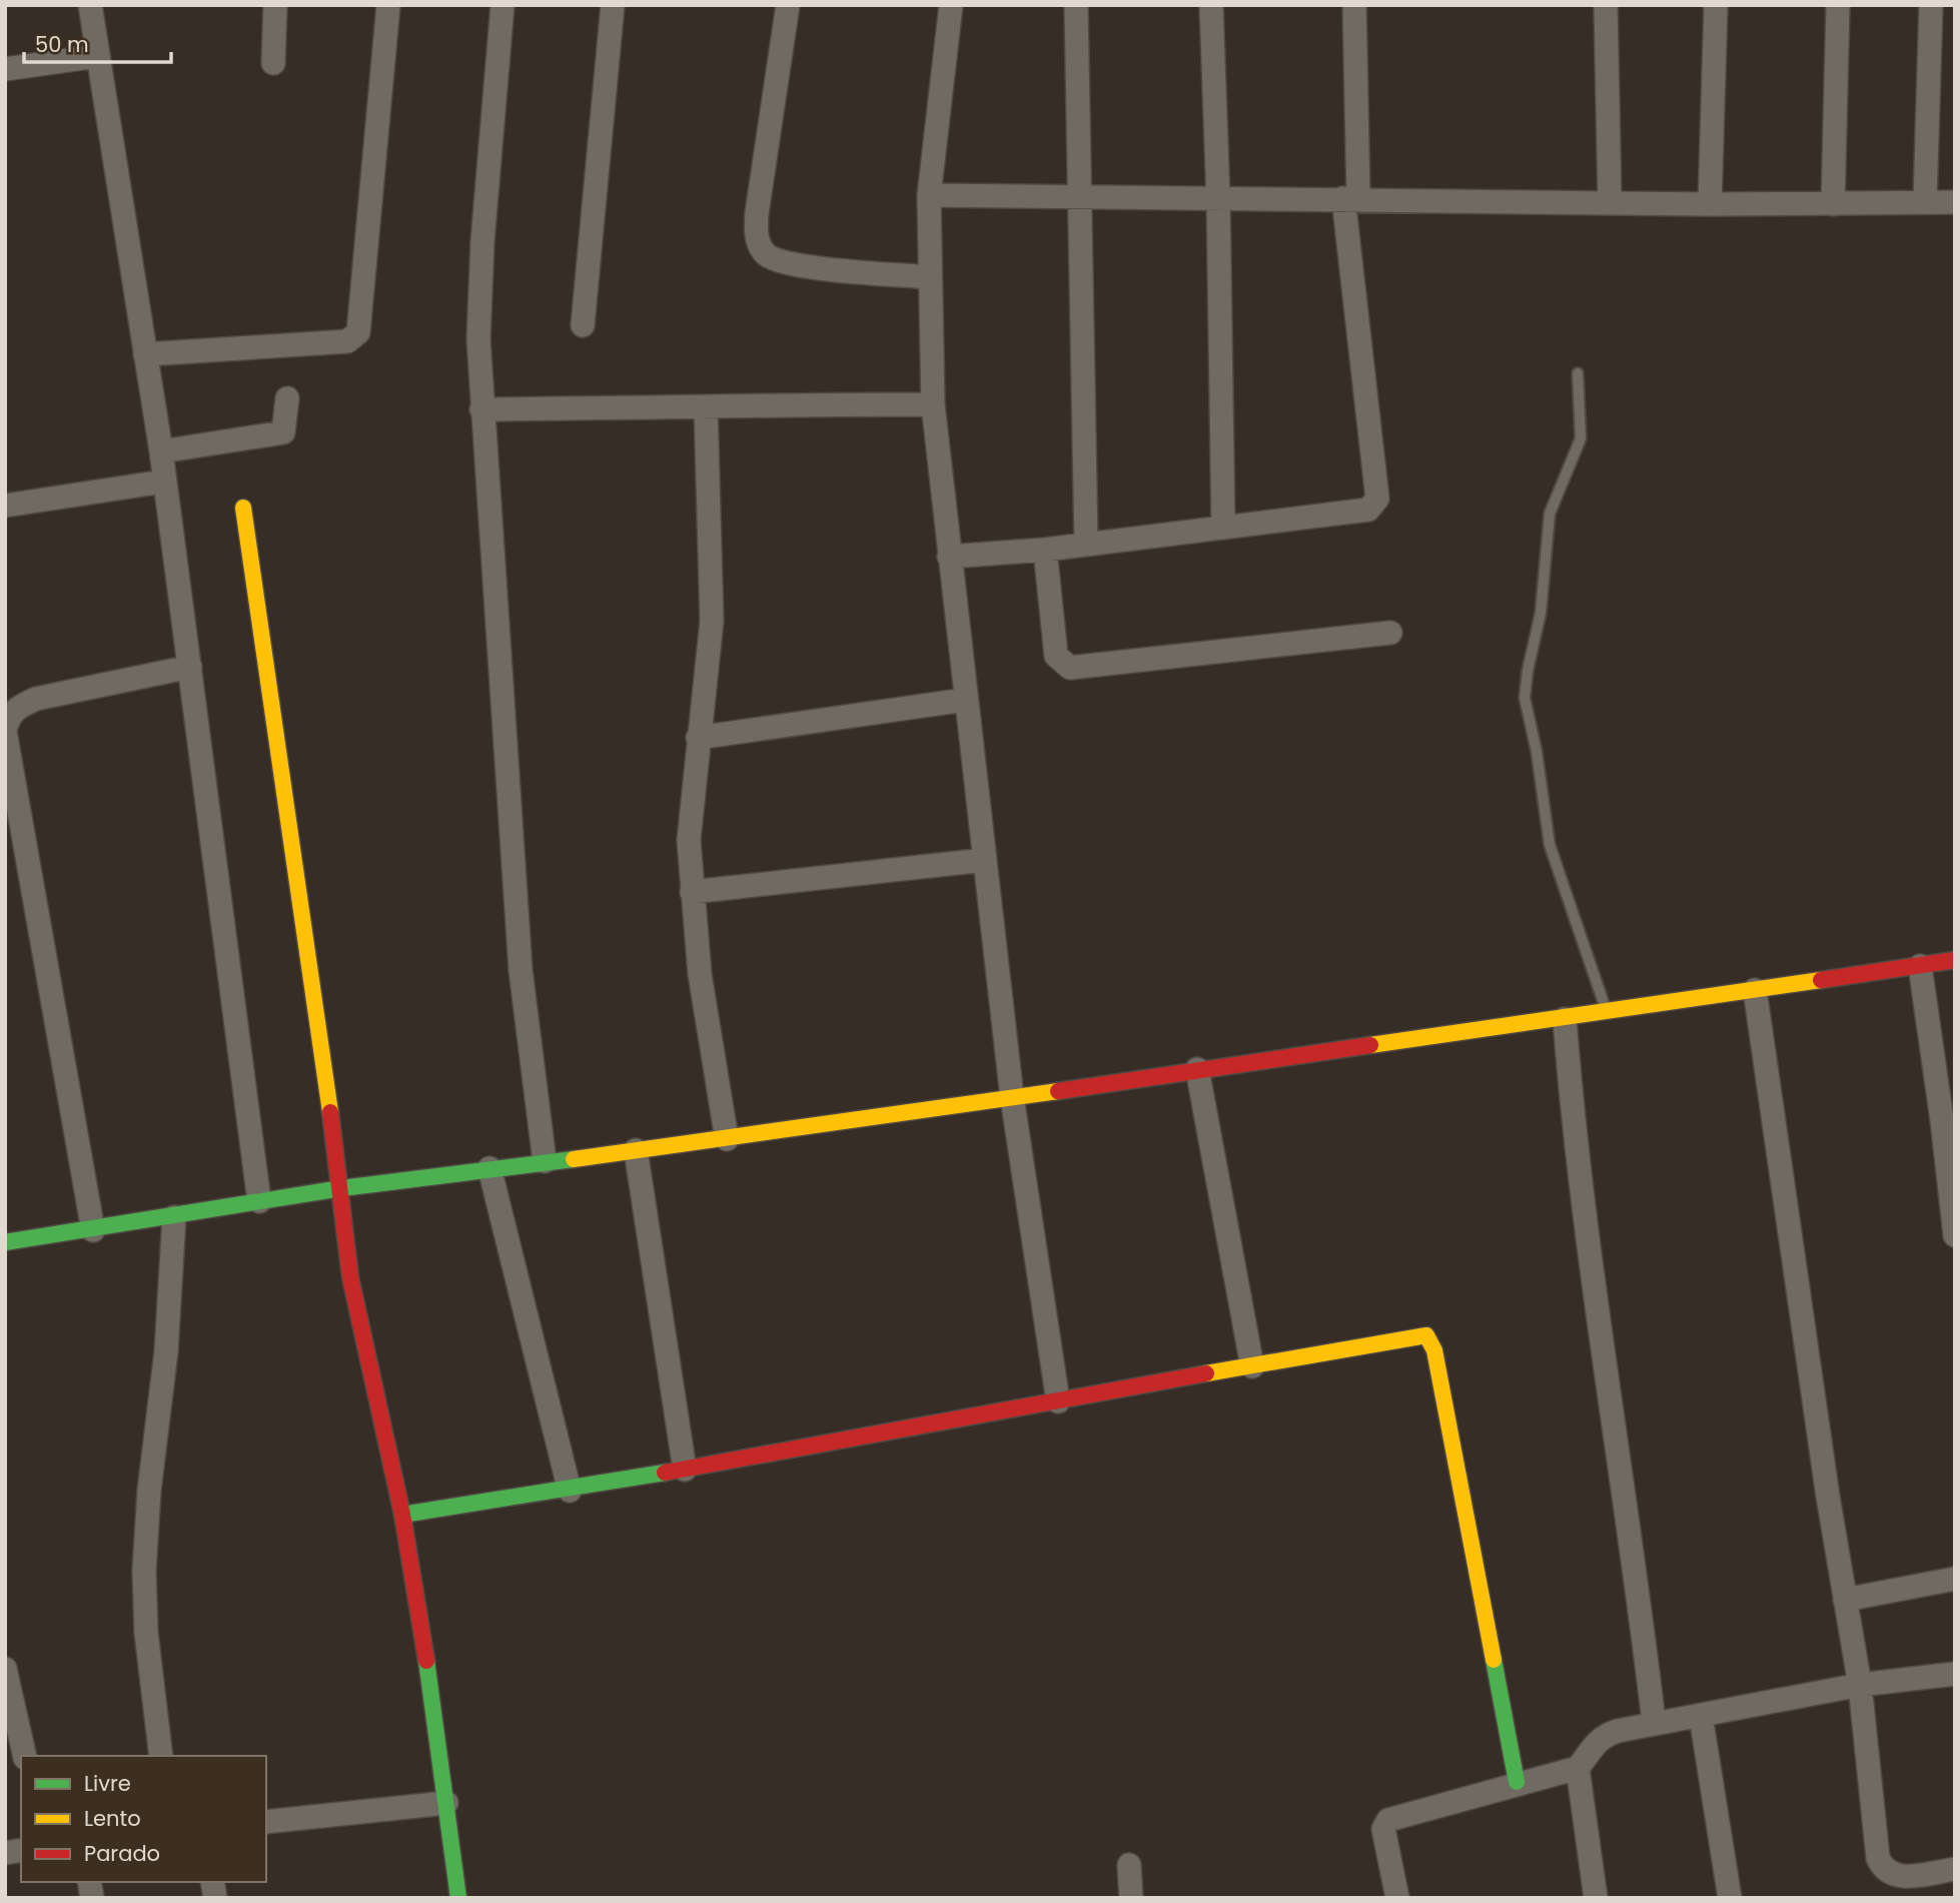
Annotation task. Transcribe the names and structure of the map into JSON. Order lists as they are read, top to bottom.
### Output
{
  "legend": ["Livre", "Lento", "Parado"],
  "scale_bar": "50 m"
}
